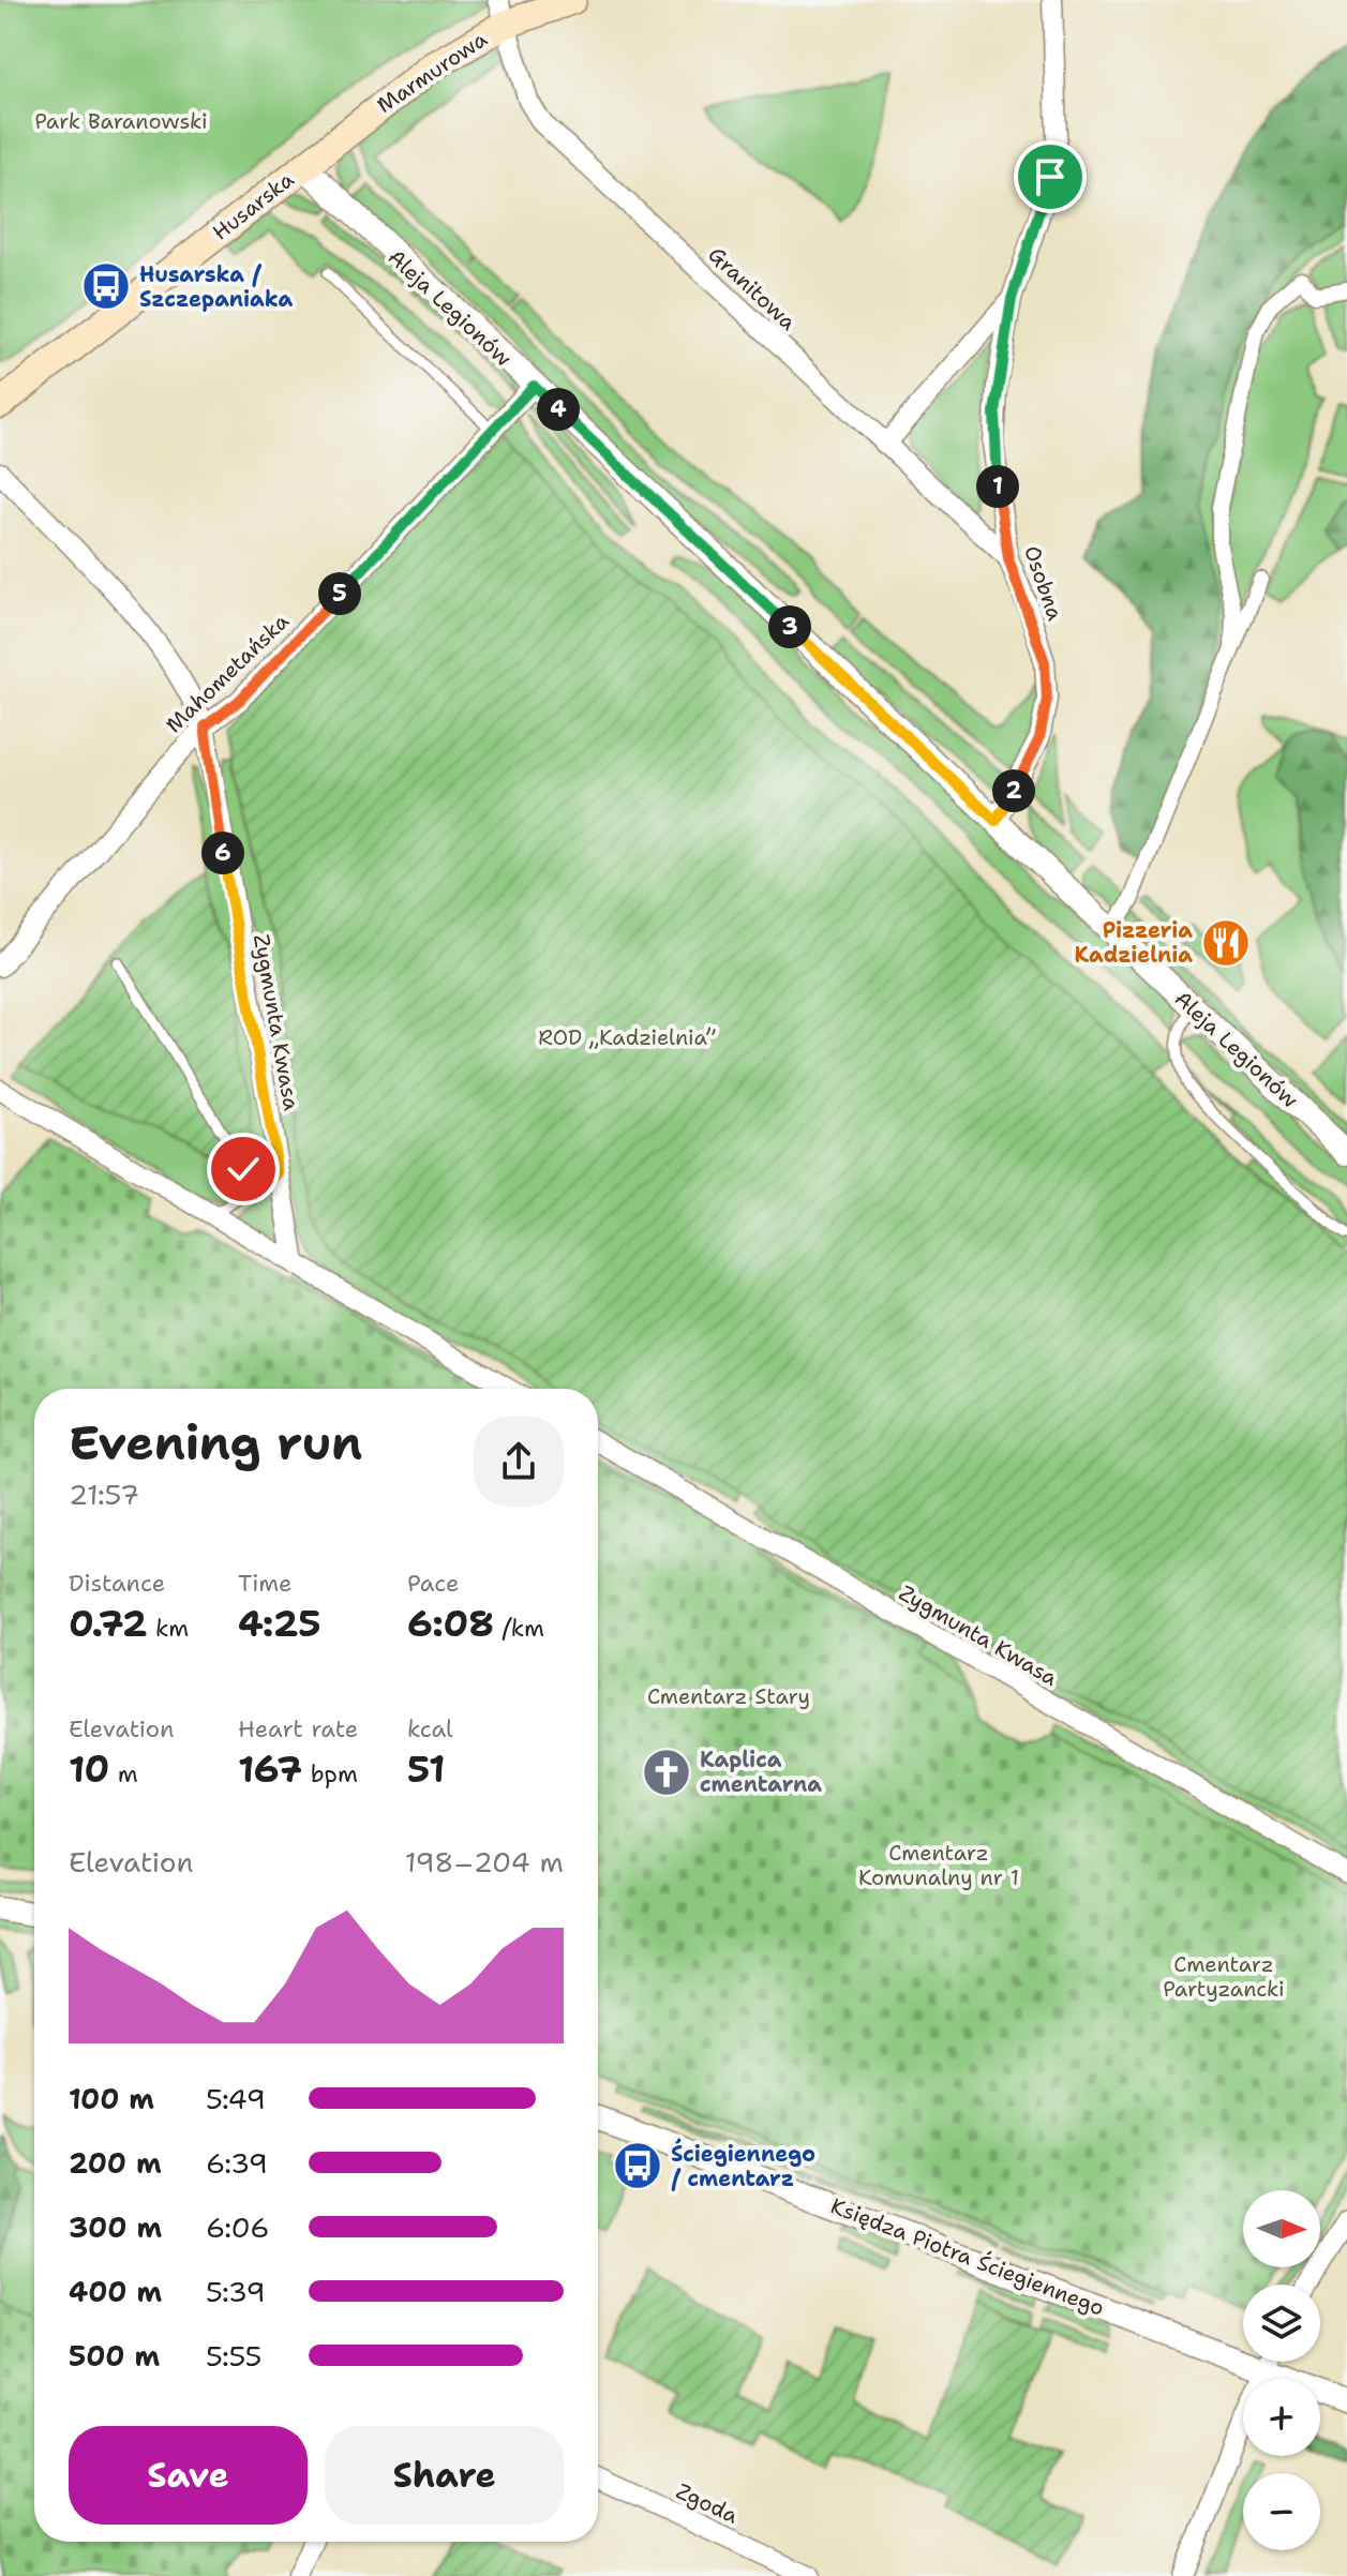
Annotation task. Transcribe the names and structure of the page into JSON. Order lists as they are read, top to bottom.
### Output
{
  "streets": {
    "main road": ["Marmurowa", "Husarska"],
    "street": [
      "Granitowa",
      "Aleja Legionów",
      "Osobna",
      "Mahometańska",
      "Zygmunta Kwasa",
      "Księdza Piotra Ściegiennego",
      "Zgoda"
    ]
  },
  "crossings": [
    ["Marmurowa", "Husarska"],
    ["Marmurowa", "Granitowa"],
    ["Marmurowa", "Aleja Legionów"],
    ["Husarska", "Aleja Legionów"],
    ["Granitowa", "Osobna"],
    ["Aleja Legionów", "Osobna"],
    ["Aleja Legionów", "Mahometańska"],
    ["Mahometańska", "Zygmunta Kwasa"]
  ],
  "parks": [
    "Park Baranowski",
    "ROD „Kadzielnia”",
    "Cmentarz Stary",
    "Cmentarz Komunalny nr 1",
    "Cmentarz Partyzancki"
  ],
  "places": {
    "bus stop": ["Husarska / Szczepaniaka", "Ściegiennego / cmentarz"],
    "restaurant": ["Pizzeria Kadzielnia"],
    "church": ["Kaplica cmentarna"]
  },
  "north": "right",
  "page": {
    "pins": [
      "4",
      "1",
      "5",
      "3",
      "2",
      "6"
    ],
    "heading": ["Evening run", "21:57"],
    "stats": [
      ["Distance", "0.72 km"],
      ["Time", "4:25"],
      ["Pace", "6:08 /km"],
      ["Elevation", "10 m"],
      ["Heart rate", "167 bpm"],
      ["kcal", "51"]
    ],
    "chart": ["Elevation", "198–204 m"],
    "list": [
      {
        "name": "100 m",
        "note": "5:49"
      },
      {
        "name": "200 m",
        "note": "6:39"
      },
      {
        "name": "300 m",
        "note": "6:06"
      },
      {
        "name": "400 m",
        "note": "5:39"
      },
      {
        "name": "500 m",
        "note": "5:55"
      }
    ],
    "map_buttons": ["+", "−"],
    "buttons": ["Save", "Share"]
  }
}
